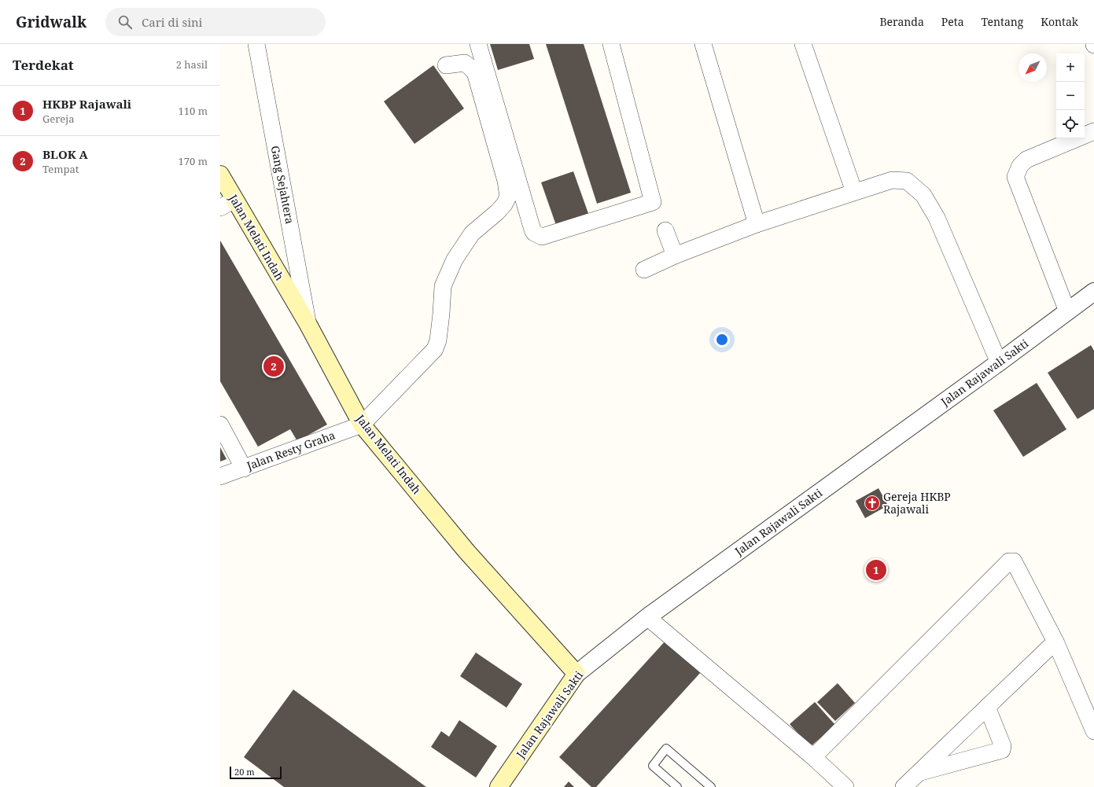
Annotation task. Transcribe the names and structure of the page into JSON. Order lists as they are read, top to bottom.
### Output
{
  "streets": {
    "main road": ["Jalan Melati Indah", "Jalan Rajawali Sakti"],
    "street": ["Gang Sejahtera", "Jalan Resty Graha"]
  },
  "crossings": [
    ["Gang Sejahtera", "Jalan Melati Indah"],
    ["Jalan Melati Indah", "Jalan Rajawali Sakti"],
    ["Jalan Melati Indah", "Jalan Resty Graha"]
  ],
  "places": {
    "church": ["Gereja HKBP Rajawali"]
  },
  "scale_bar": "20 m",
  "north": "bottom left",
  "page": {
    "header": "Gridwalk",
    "search": "Cari di sini",
    "nav": [
      "Beranda",
      "Peta",
      "Tentang",
      "Kontak"
    ],
    "heading": ["Terdekat", "2 hasil"],
    "map_buttons": ["+", "−"],
    "list": [
      {
        "mark": "1",
        "name": "HKBP Rajawali",
        "note": "Gereja",
        "value": "110 m"
      },
      {
        "mark": "2",
        "name": "BLOK A",
        "note": "Tempat",
        "value": "170 m"
      }
    ],
    "pins": ["2", "1"],
    "scale": "20 m"
  }
}
